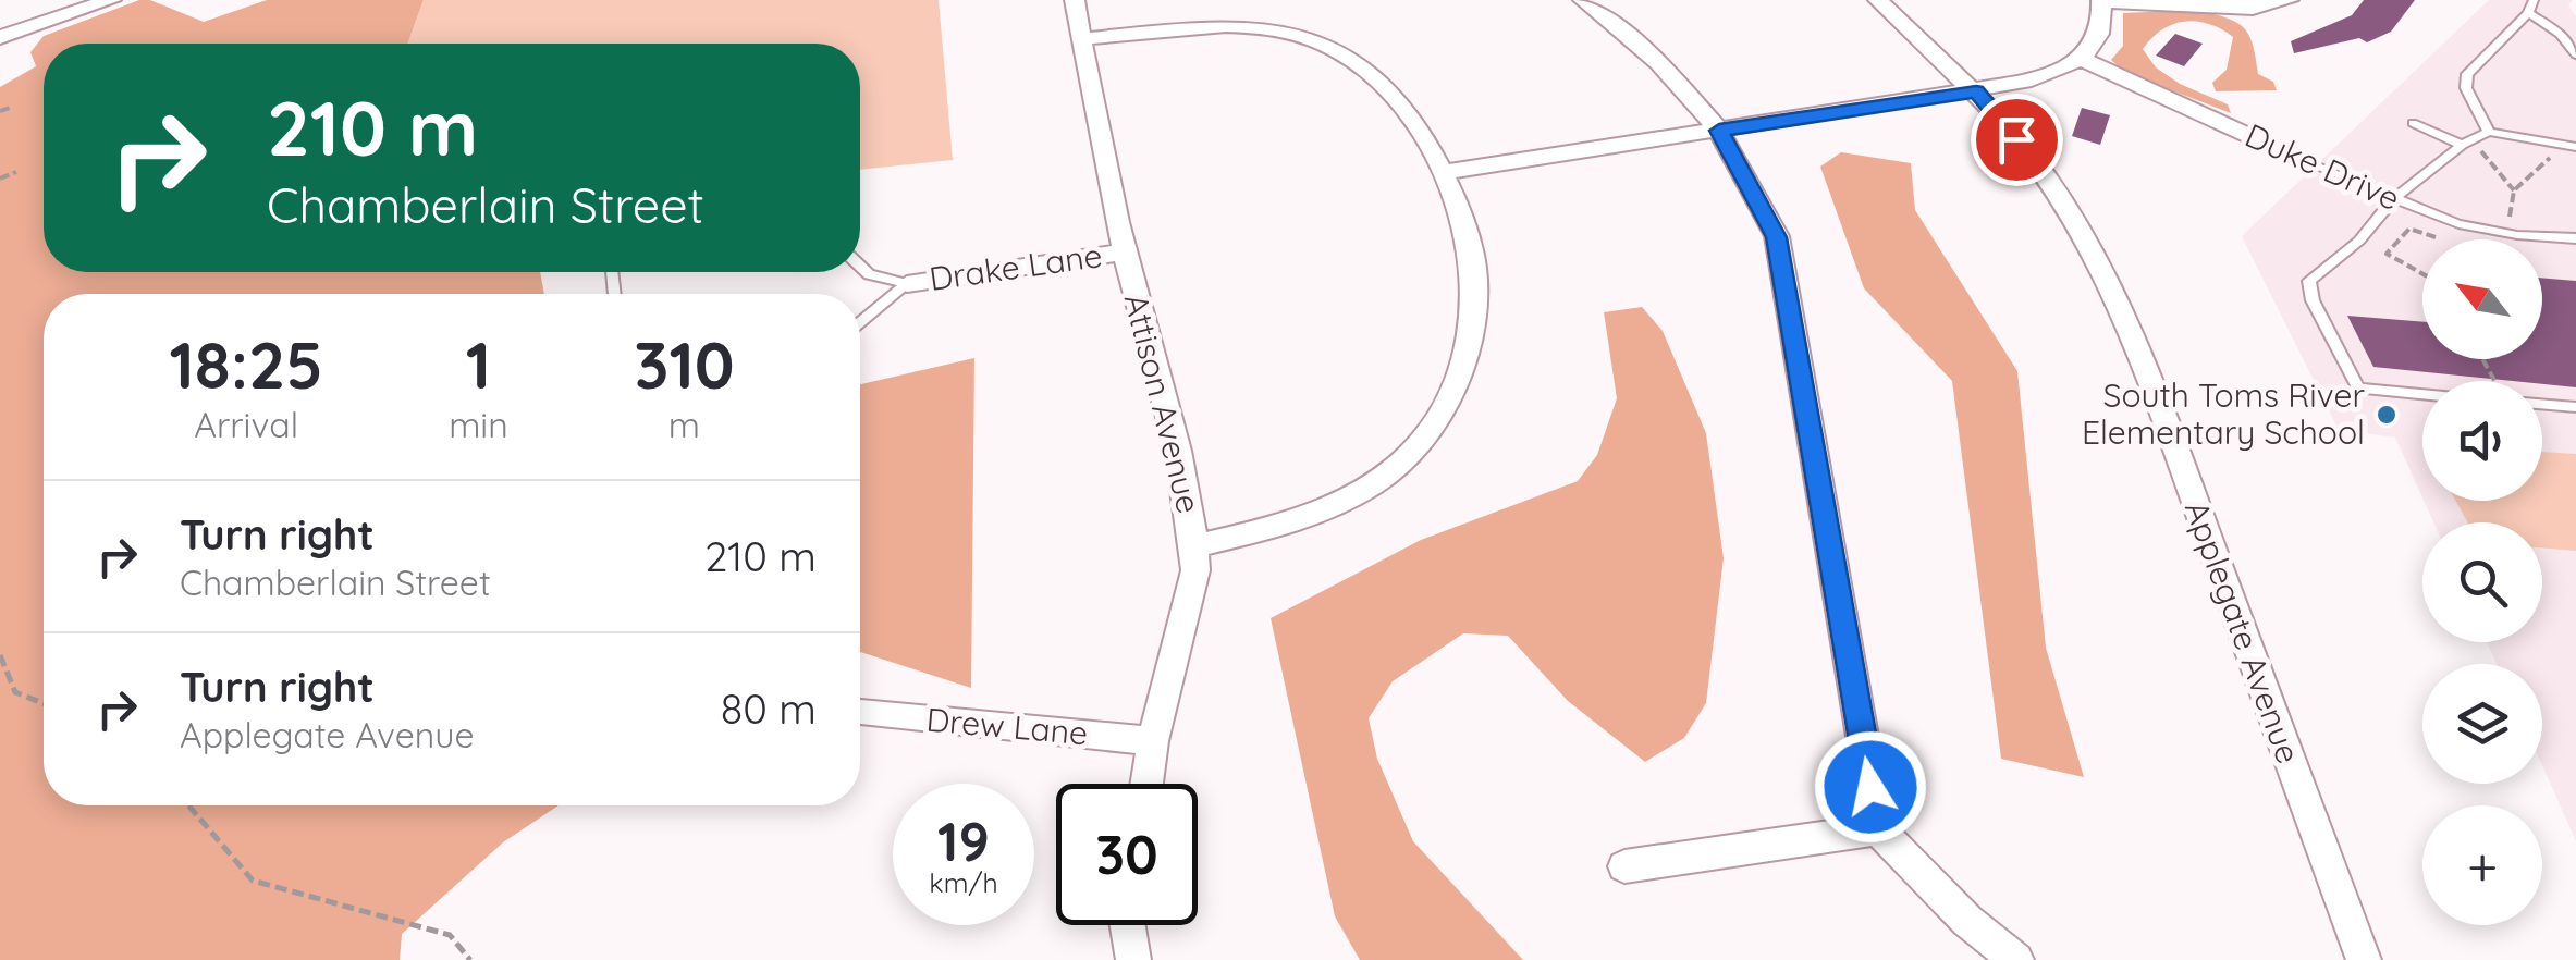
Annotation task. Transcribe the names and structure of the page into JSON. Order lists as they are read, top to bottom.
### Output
{
  "streets": {
    "street": [
      "Duke Drive",
      "Drake Lane",
      "Attison Avenue",
      "Applegate Avenue",
      "Drew Lane"
    ]
  },
  "crossings": [
    ["Drake Lane", "Attison Avenue"],
    ["Attison Avenue", "Drew Lane"]
  ],
  "places": ["South Toms River Elementary School"],
  "north": "top left",
  "page": {
    "turn": ["210 m", "Chamberlain Street"],
    "map_buttons": "+",
    "eta": [
      "18:25",
      "Arrival",
      "1",
      "min",
      "310",
      "m"
    ],
    "list": [
      {
        "name": "Turn right",
        "note": "Chamberlain Street",
        "value": "210 m"
      },
      {
        "name": "Turn right",
        "note": "Applegate Avenue",
        "value": "80 m"
      }
    ],
    "speed": "19 km/h",
    "limit": "30"
  }
}
